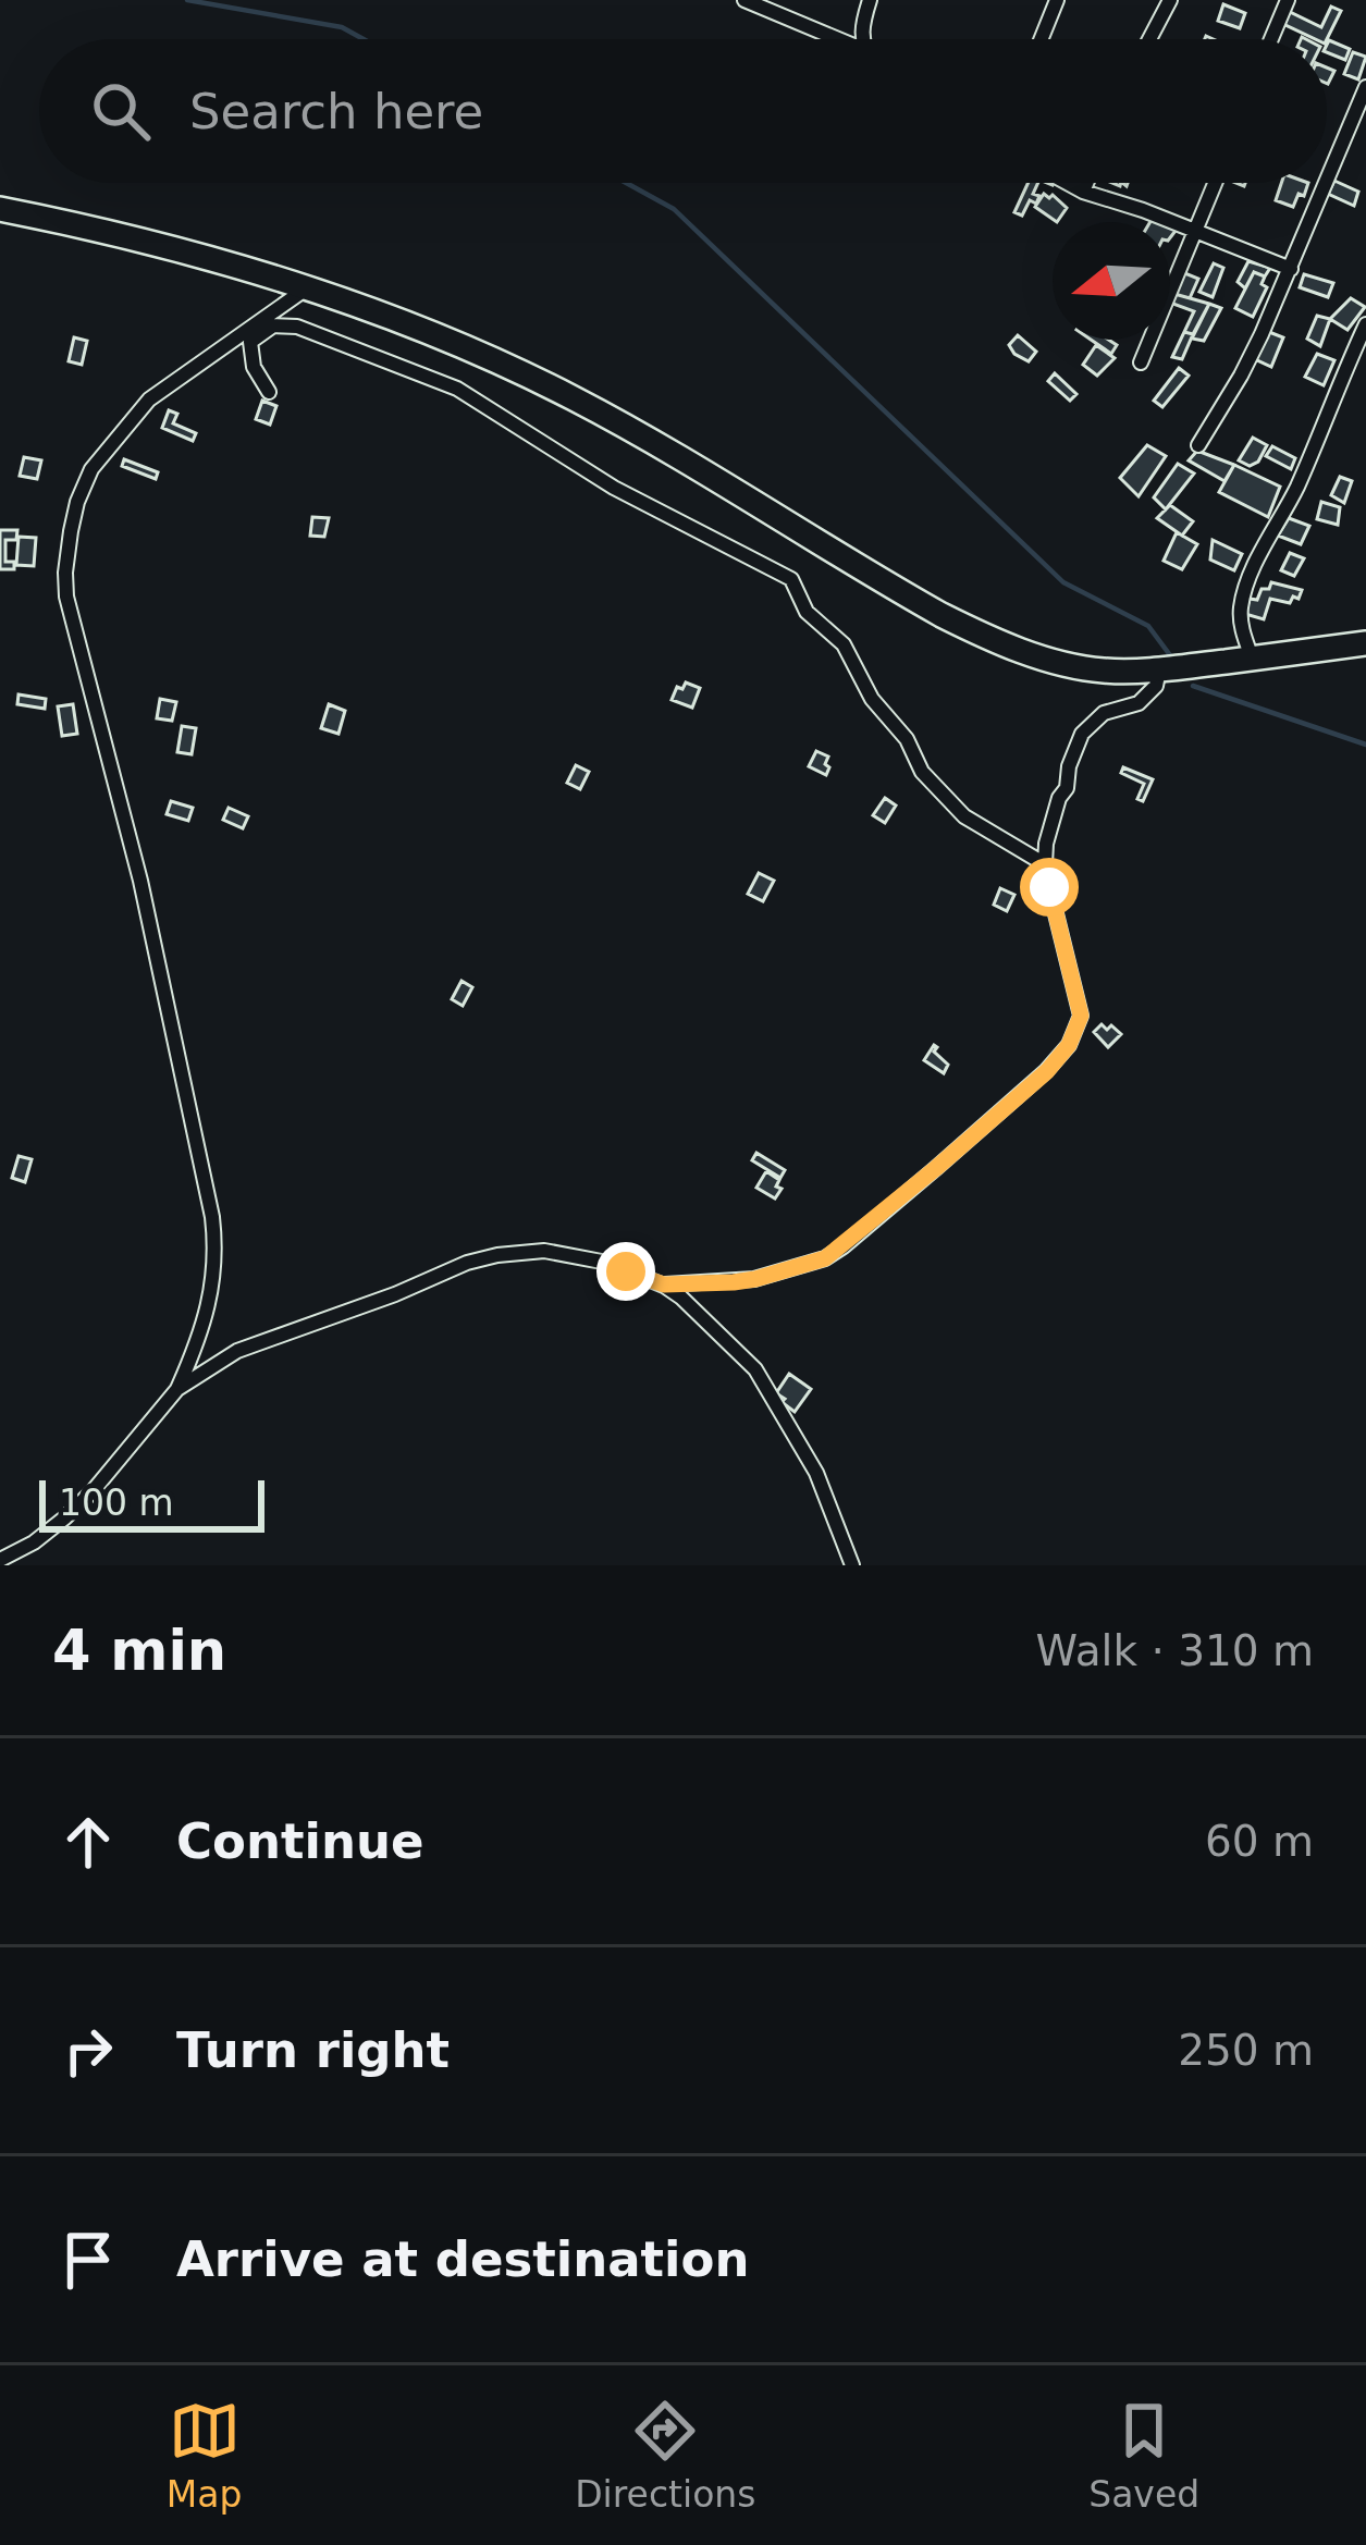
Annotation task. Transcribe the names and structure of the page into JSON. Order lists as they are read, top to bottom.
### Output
{
  "scale_bar": "100 m",
  "north": "left",
  "page": {
    "search": "Search here",
    "scale": "100 m",
    "heading": ["4 min", "Walk · 310 m"],
    "list": [
      ["Continue", "60 m"],
      ["Turn right", "250 m"],
      "Arrive at destination"
    ],
    "nav": ["Map", "Directions", "Saved"]
  }
}
